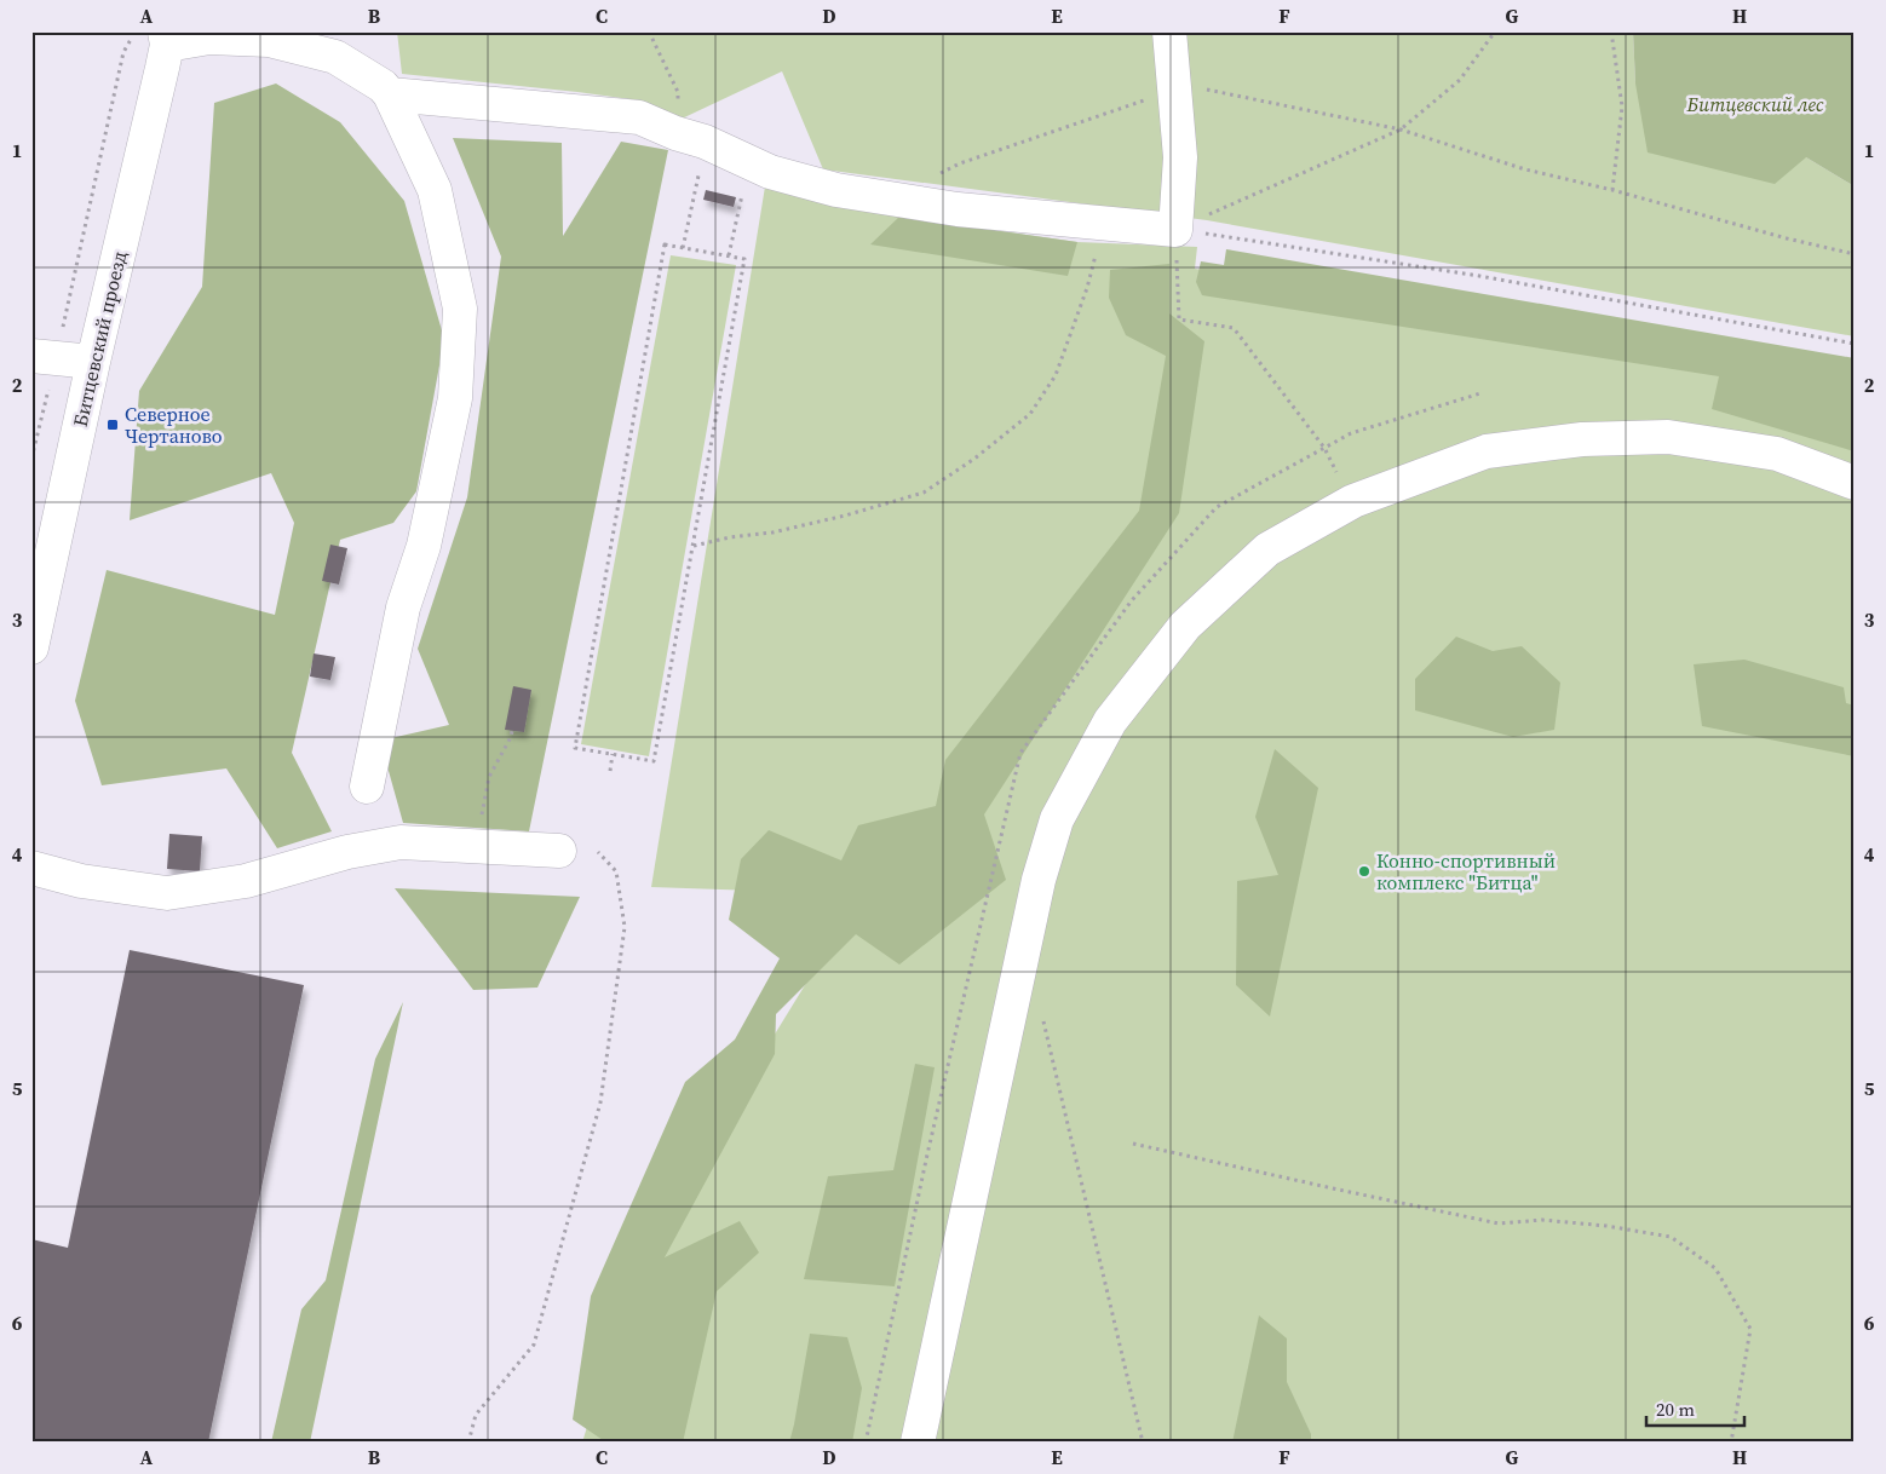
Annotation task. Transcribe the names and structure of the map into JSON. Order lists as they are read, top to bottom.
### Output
{
  "streets": {
    "street": ["Битцевский проезд"]
  },
  "parks": ["Битцевский лес"],
  "places": {
    "transit": ["Северное Чертаново"],
    "other": ["Конно-спортивный комплекс \"Битца\""]
  },
  "scale_bar": "20 m",
  "grid": {
    "columns": [
      "A",
      "B",
      "C",
      "D",
      "E",
      "F",
      "G",
      "H"
    ],
    "rows": [
      "1",
      "2",
      "3",
      "4",
      "5",
      "6"
    ]
  }
}
